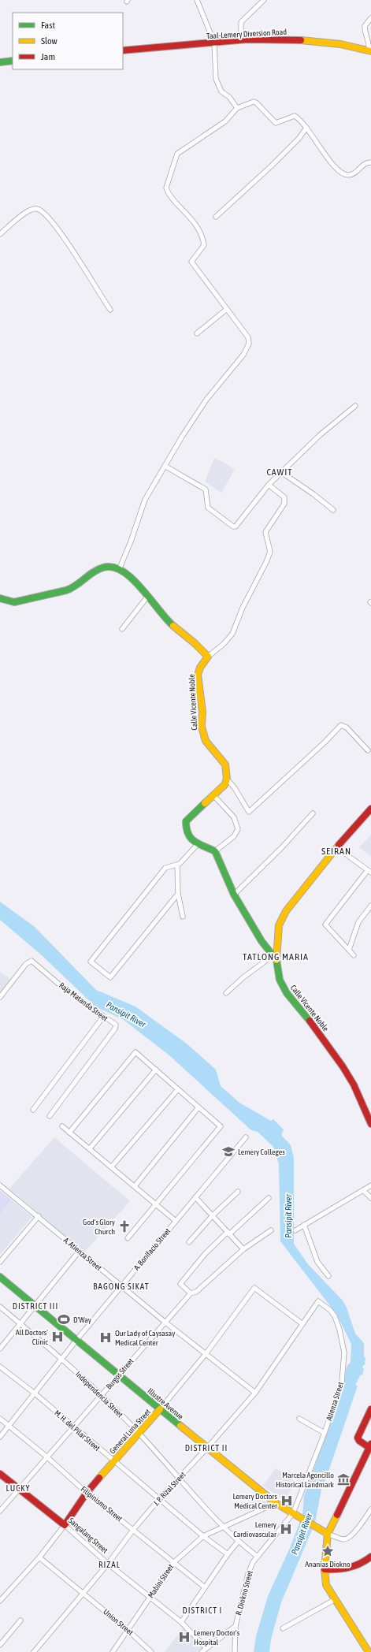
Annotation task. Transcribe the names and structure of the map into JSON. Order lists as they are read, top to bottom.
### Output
{
  "streets": {
    "main road": [
      "Taal-Lemery Diversion Road",
      "Calle Vicente Noble",
      "Illustre Avenue",
      "General Luna Street",
      "Sangalang Street"
    ],
    "street": [
      "Raja Matanda Street",
      "A. Bonifacio Street",
      "A. Atienza Street",
      "Burgos Street",
      "Independencia Street",
      "Atienza Street",
      "M. H. del Pilar Street",
      "J. P. Rizal Street",
      "Filipinismo Street",
      "Mabini Street",
      "R. Diokno Street",
      "Union Street"
    ]
  },
  "crossings": [
    ["A. Bonifacio Street", "A. Atienza Street"],
    ["A. Bonifacio Street", "Independencia Street"],
    ["A. Bonifacio Street", "Illustre Avenue"],
    ["A. Bonifacio Street", "M. H. del Pilar Street"],
    ["A. Bonifacio Street", "Filipinismo Street"],
    ["A. Atienza Street", "Burgos Street"],
    ["A. Atienza Street", "General Luna Street"],
    ["A. Atienza Street", "J. P. Rizal Street"],
    ["Burgos Street", "Independencia Street"],
    ["Burgos Street", "Illustre Avenue"],
    ["Burgos Street", "M. H. del Pilar Street"],
    ["Burgos Street", "Filipinismo Street"],
    ["Burgos Street", "Sangalang Street"],
    ["Independencia Street", "General Luna Street"],
    ["Independencia Street", "J. P. Rizal Street"],
    ["Independencia Street", "Mabini Street"],
    ["Independencia Street", "R. Diokno Street"],
    ["Atienza Street", "Illustre Avenue"],
    ["Atienza Street", "General Luna Street"],
    ["Atienza Street", "J. P. Rizal Street"],
    ["Atienza Street", "R. Diokno Street"],
    ["Illustre Avenue", "General Luna Street"],
    ["Illustre Avenue", "J. P. Rizal Street"],
    ["Illustre Avenue", "Mabini Street"],
    ["Illustre Avenue", "R. Diokno Street"],
    ["M. H. del Pilar Street", "General Luna Street"],
    ["M. H. del Pilar Street", "J. P. Rizal Street"],
    ["M. H. del Pilar Street", "Mabini Street"],
    ["General Luna Street", "J. P. Rizal Street"],
    ["General Luna Street", "Filipinismo Street"],
    ["General Luna Street", "Sangalang Street"],
    ["General Luna Street", "Union Street"],
    ["J. P. Rizal Street", "Filipinismo Street"],
    ["J. P. Rizal Street", "Sangalang Street"],
    ["J. P. Rizal Street", "Union Street"],
    ["Filipinismo Street", "Mabini Street"],
    ["Sangalang Street", "Mabini Street"],
    ["Sangalang Street", "R. Diokno Street"],
    ["Mabini Street", "Union Street"]
  ],
  "districts": [
    "CAWIT",
    "SEIRAN",
    "TATLONG MARIA",
    "BAGONG SIKAT",
    "DISTRICT III",
    "DISTRICT II",
    "LUCKY",
    "RIZAL",
    "DISTRICT I"
  ],
  "water": ["Pansipit River"],
  "places": {
    "school or university": ["Lemery Colleges"],
    "church": ["God's Glory Church"],
    "sports": ["D'Way"],
    "hospital": [
      "All Doctors' Clinic",
      "Our Lady of Caysasay Medical Center",
      "Lemery Doctors Medical Center",
      "Lemery Cardiovascular",
      "Lemery Doctor's Hospital"
    ],
    "museum": ["Marcela Agoncillo Historical Landmark"],
    "place": ["Ananias Diokno"]
  },
  "legend": ["Fast", "Slow", "Jam"]
}
